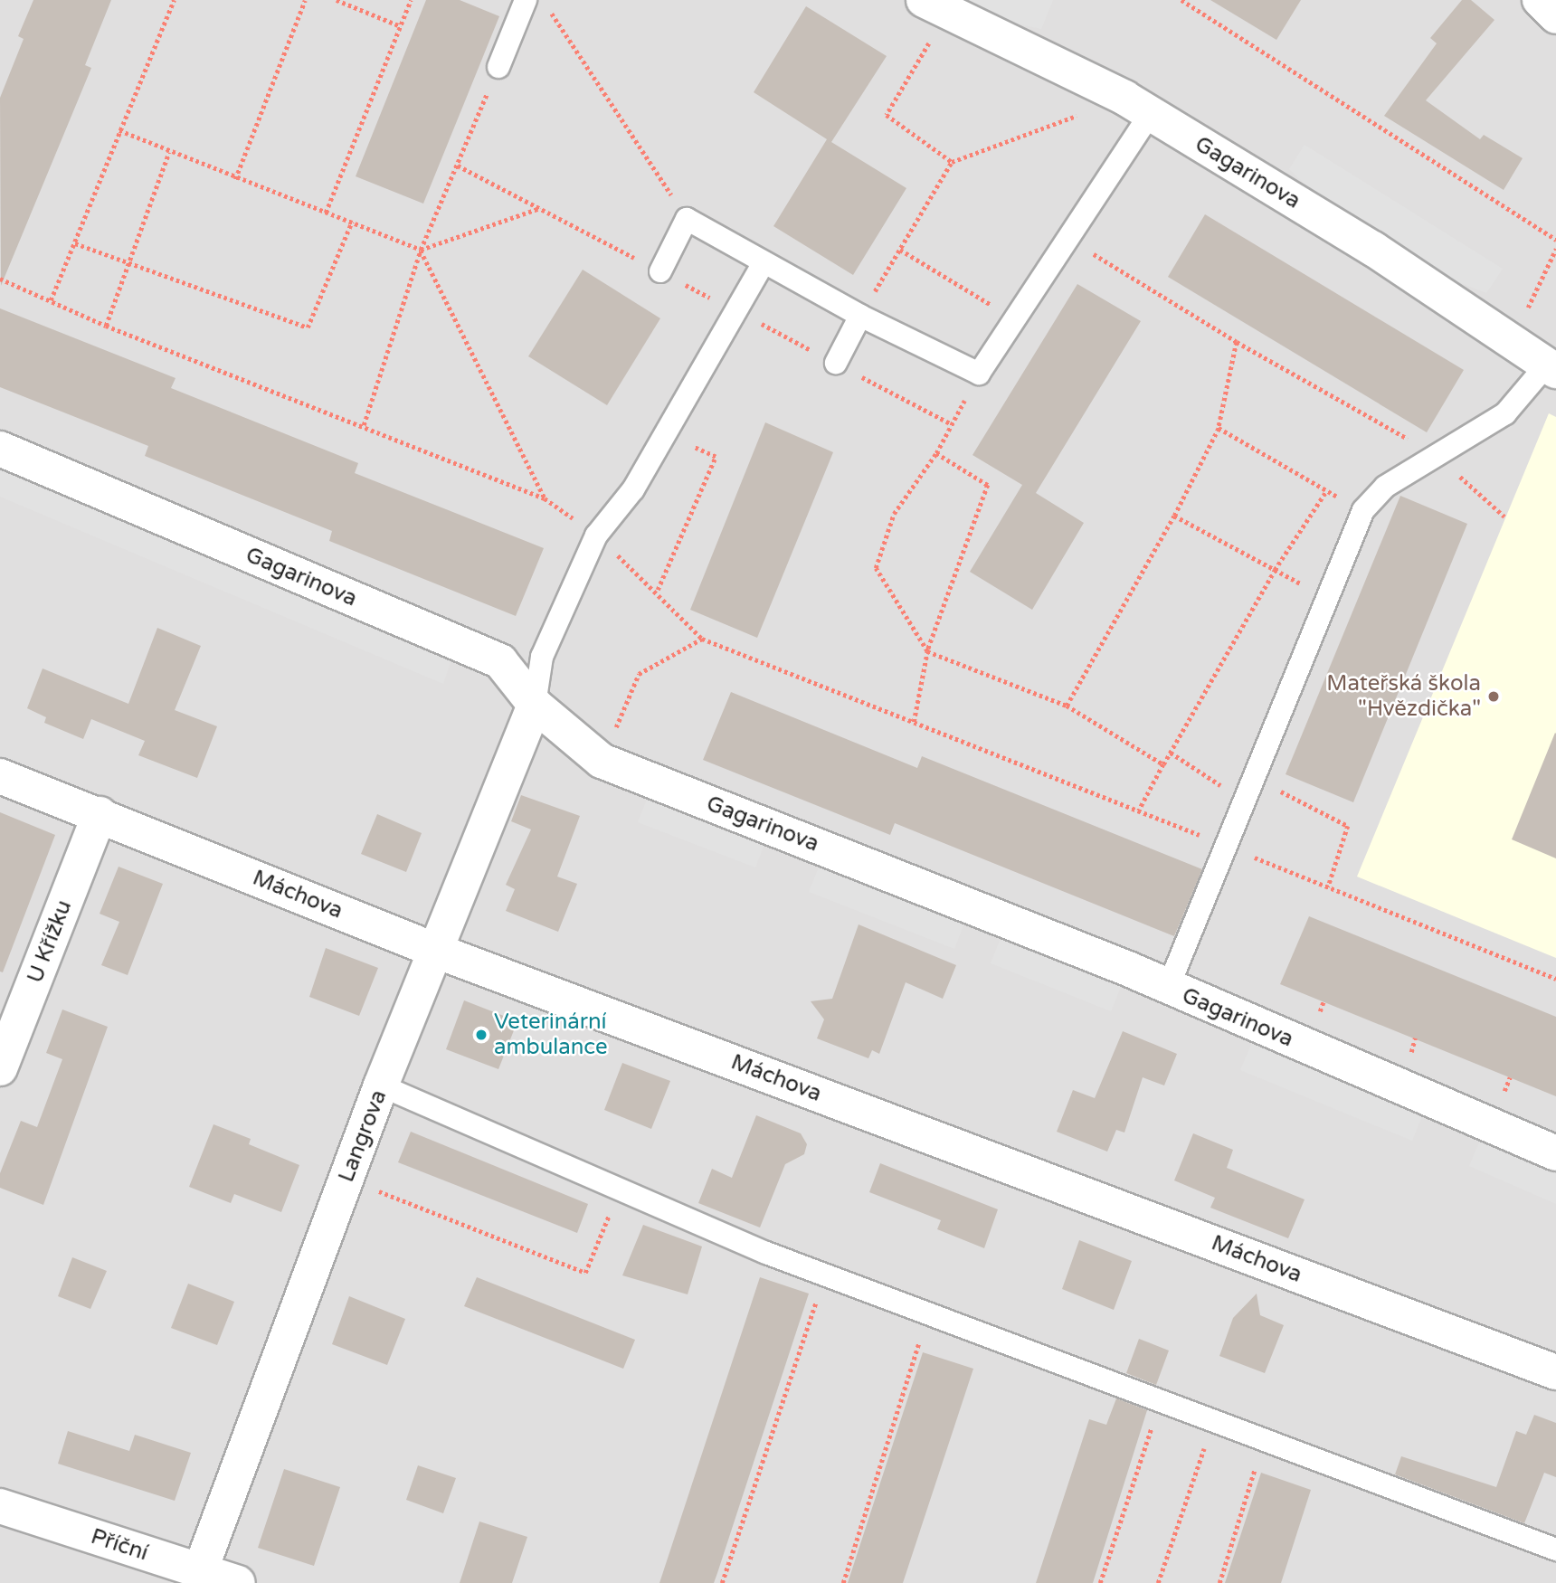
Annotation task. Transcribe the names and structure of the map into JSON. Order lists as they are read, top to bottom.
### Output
{
  "streets": {
    "street": [
      "Gagarinova",
      "Máchova",
      "U Křížku",
      "Langrova",
      "Příční"
    ]
  },
  "crossings": [
    ["Gagarinova", "Langrova"],
    ["Máchova", "U Křížku"],
    ["Máchova", "Langrova"],
    ["Langrova", "Příční"]
  ],
  "places": ["Mateřská škola \"Hvězdička\"", "Veterinární ambulance"]
}
